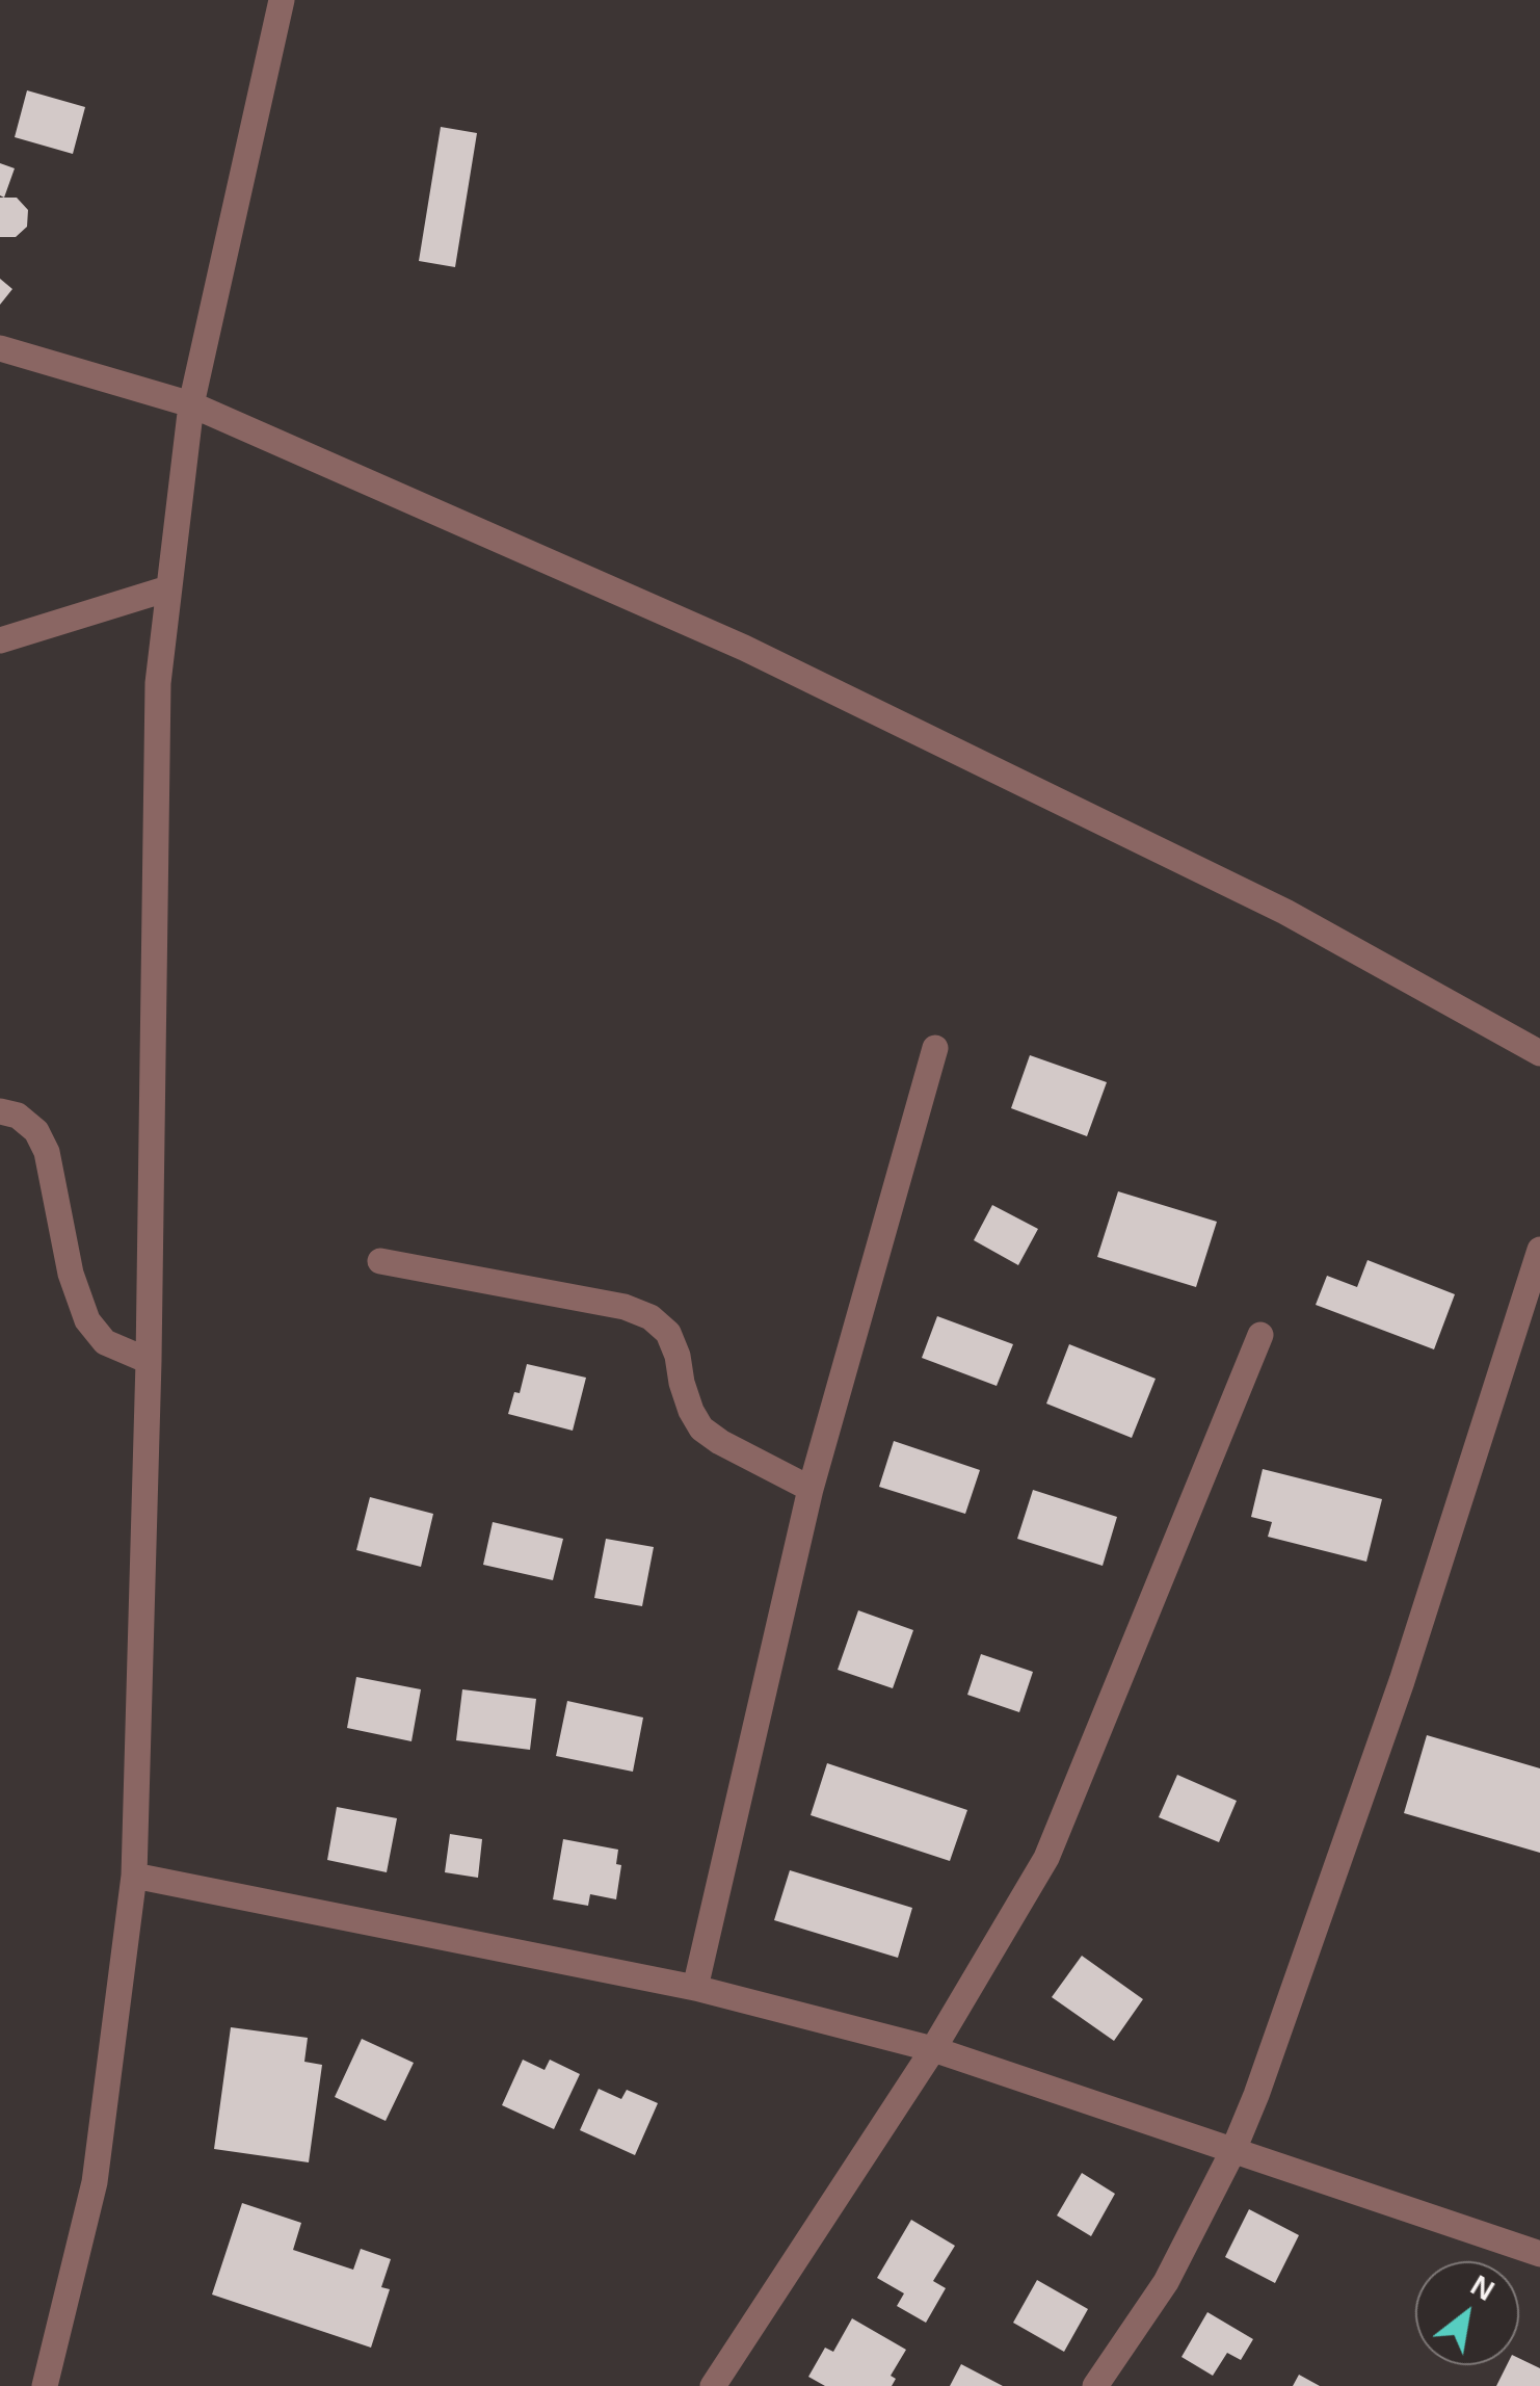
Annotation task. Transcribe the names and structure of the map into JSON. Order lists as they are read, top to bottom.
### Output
{
  "north": "top right"
}
